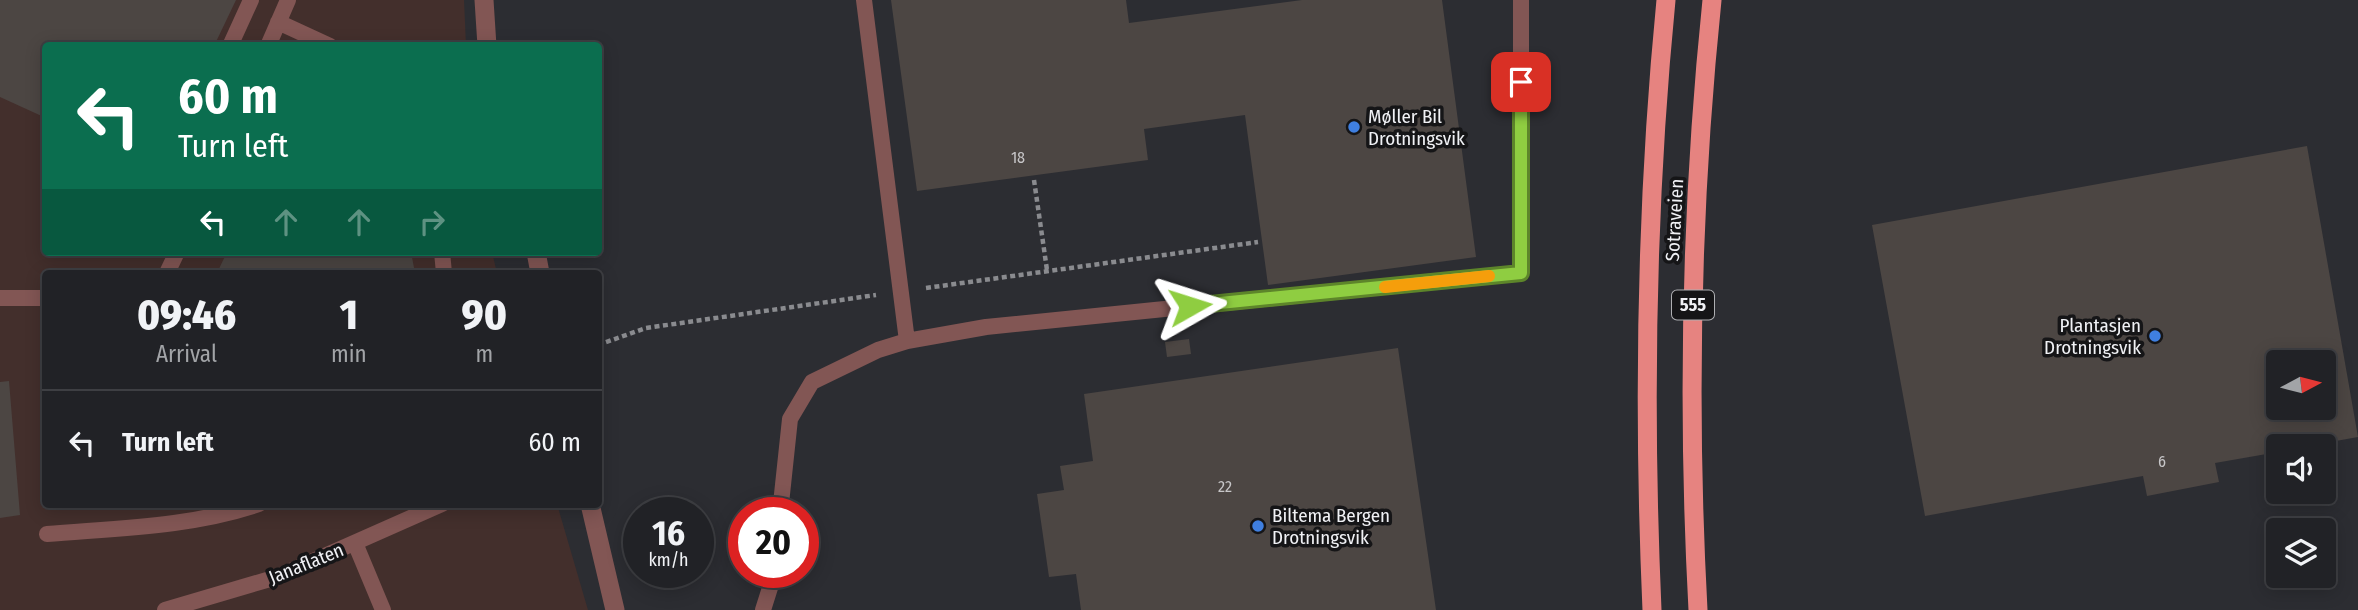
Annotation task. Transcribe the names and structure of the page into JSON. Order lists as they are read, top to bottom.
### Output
{
  "streets": {
    "highway": ["Sotraveien", "555"],
    "lane": ["Janaflaten"]
  },
  "places": ["Møller Bil Drotningsvik", "Plantasjen Drotningsvik", "Biltema Bergen Drotningsvik"],
  "house_numbers": ["18", "6", "22"],
  "north": "right",
  "page": {
    "turn": ["60 m", "Turn left"],
    "eta": [
      "09:46",
      "Arrival",
      "1",
      "min",
      "90",
      "m"
    ],
    "list": [
      {
        "name": "Turn left",
        "value": "60 m"
      }
    ],
    "speed": "16 km/h",
    "limit": "20"
  }
}
